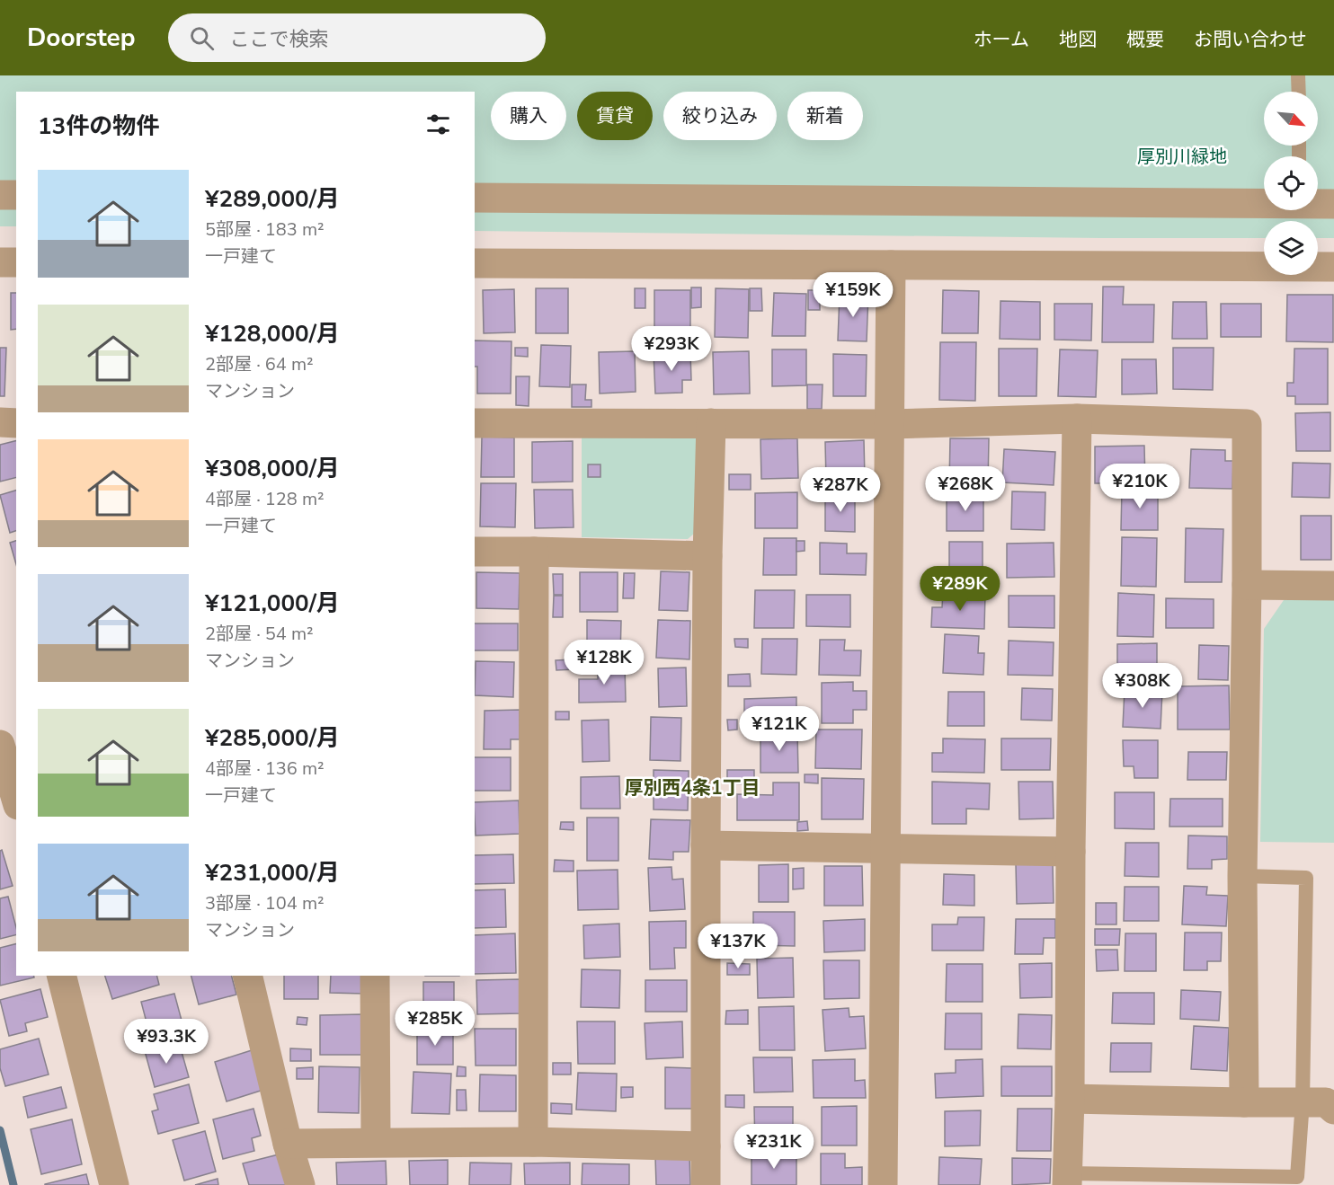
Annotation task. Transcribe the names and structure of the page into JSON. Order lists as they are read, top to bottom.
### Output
{
  "districts": ["厚別西4条1丁目"],
  "parks": ["厚別川緑地"],
  "north": "bottom right",
  "page": {
    "header": "Doorstep",
    "search": "ここで検索",
    "nav": [
      "ホーム",
      "地図",
      "概要",
      "お問い合わせ"
    ],
    "chip": [
      "購入",
      "賃貸",
      "絞り込み",
      "新着"
    ],
    "heading": "13件の物件",
    "list": [
      {
        "name": "¥289,000/月",
        "note": "5部屋 · 183 m² · 一戸建て"
      },
      {
        "name": "¥128,000/月",
        "note": "2部屋 · 64 m² · マンション"
      },
      {
        "name": "¥308,000/月",
        "note": "4部屋 · 128 m² · 一戸建て"
      },
      {
        "name": "¥121,000/月",
        "note": "2部屋 · 54 m² · マンション"
      },
      {
        "name": "¥285,000/月",
        "note": "4部屋 · 136 m² · 一戸建て"
      },
      {
        "name": "¥231,000/月",
        "note": "3部屋 · 104 m² · マンション"
      }
    ],
    "price": [
      "¥159K",
      "¥293K",
      "¥210K",
      "¥268K",
      "¥287K",
      "¥289K",
      "¥128K",
      "¥308K",
      "¥121K",
      "¥137K",
      "¥285K",
      "¥93.3K",
      "¥231K"
    ]
  }
}
